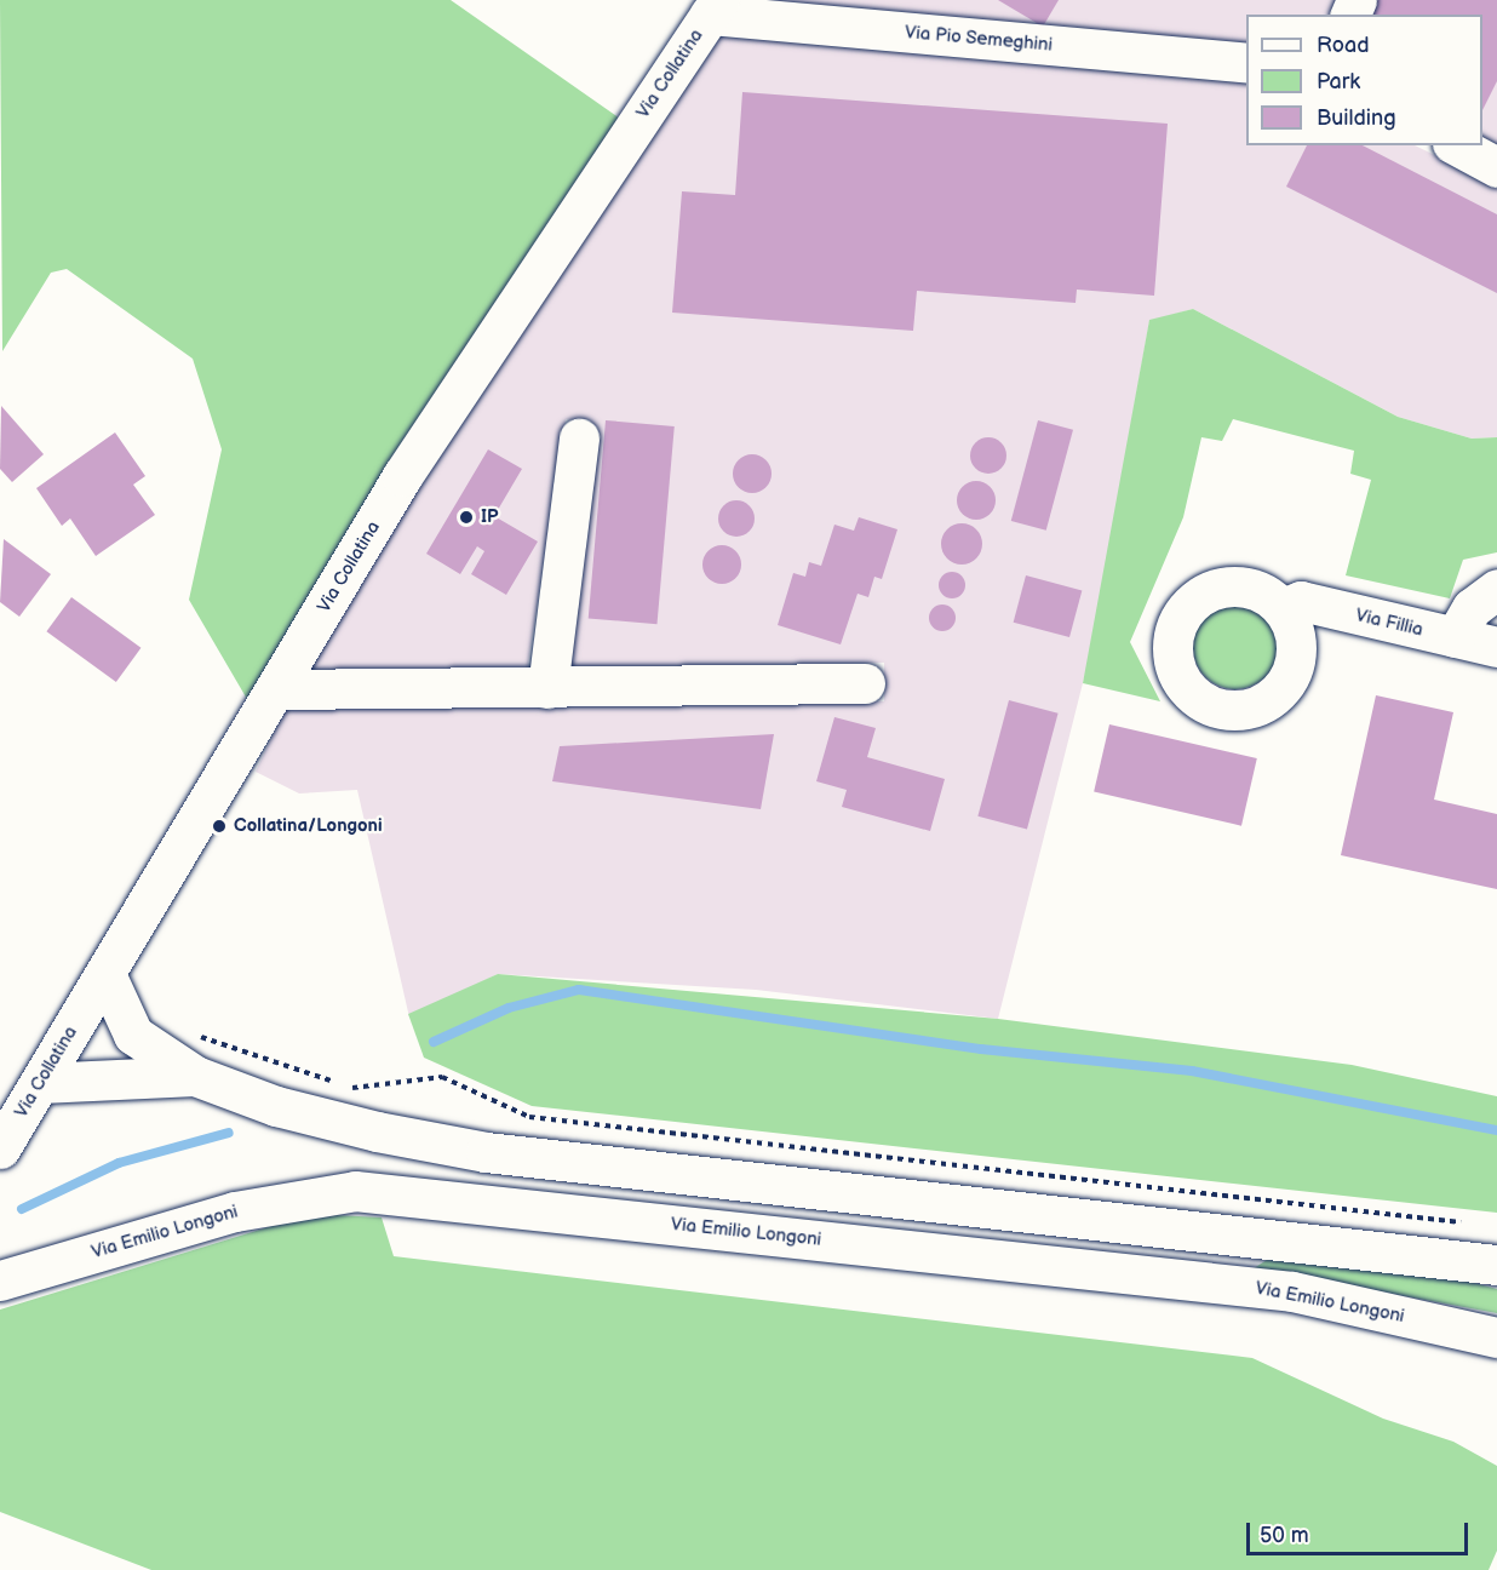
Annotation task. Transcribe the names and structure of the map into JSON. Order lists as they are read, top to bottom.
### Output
{
  "streets": {
    "street": [
      "Via Pio Semeghini",
      "Via Collatina",
      "Via Fillia",
      "Via Emilio Longoni"
    ]
  },
  "crossings": [
    ["Via Pio Semeghini", "Via Collatina"]
  ],
  "places": ["IP", "Collatina/Longoni"],
  "legend": ["Road", "Park", "Building"],
  "scale_bar": "50 m"
}
